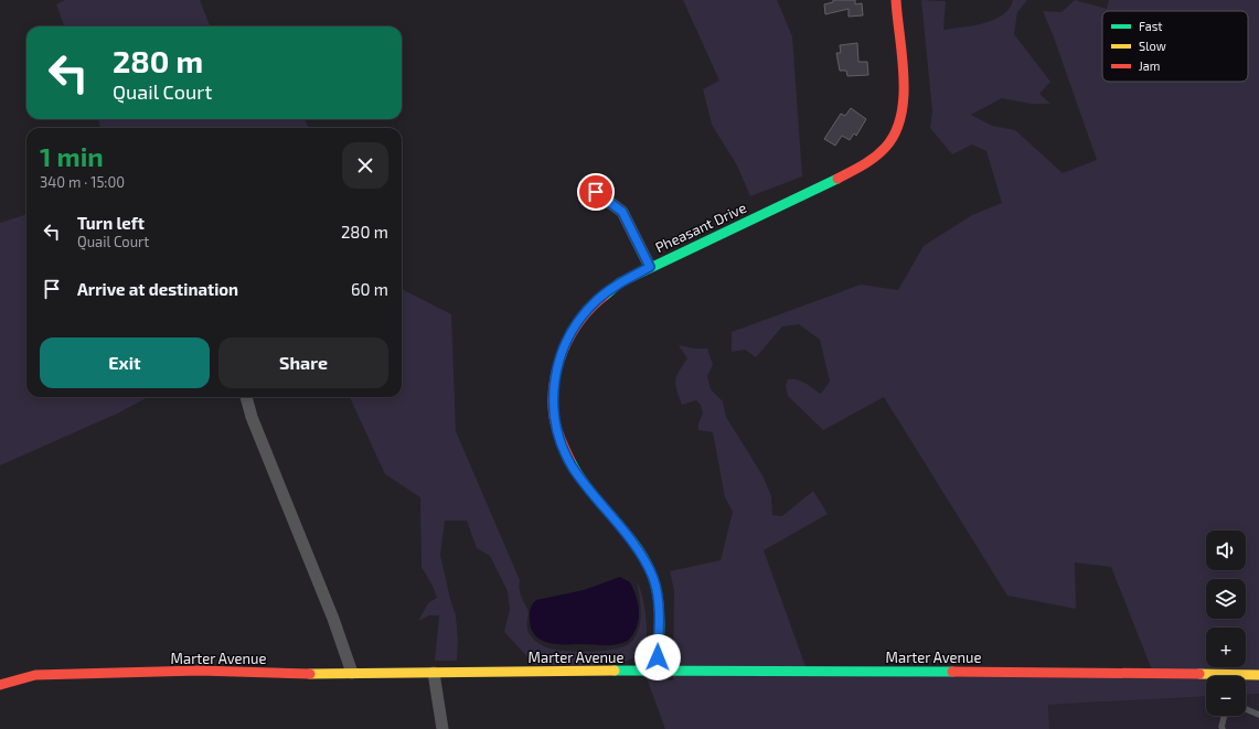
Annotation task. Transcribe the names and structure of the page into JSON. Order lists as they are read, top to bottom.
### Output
{
  "streets": {
    "street": ["Pheasant Drive", "Marter Avenue"]
  },
  "crossings": [
    ["Pheasant Drive", "Marter Avenue"]
  ],
  "legend": ["Fast", "Slow", "Jam"],
  "page": {
    "turn": ["280 m", "Quail Court"],
    "heading": ["1 min", "340 m · 15:00"],
    "list": [
      {
        "name": "Turn left",
        "note": "Quail Court",
        "value": "280 m"
      },
      {
        "name": "Arrive at destination",
        "value": "60 m"
      }
    ],
    "buttons": ["Exit", "Share"],
    "map_buttons": ["+", "−"]
  }
}
